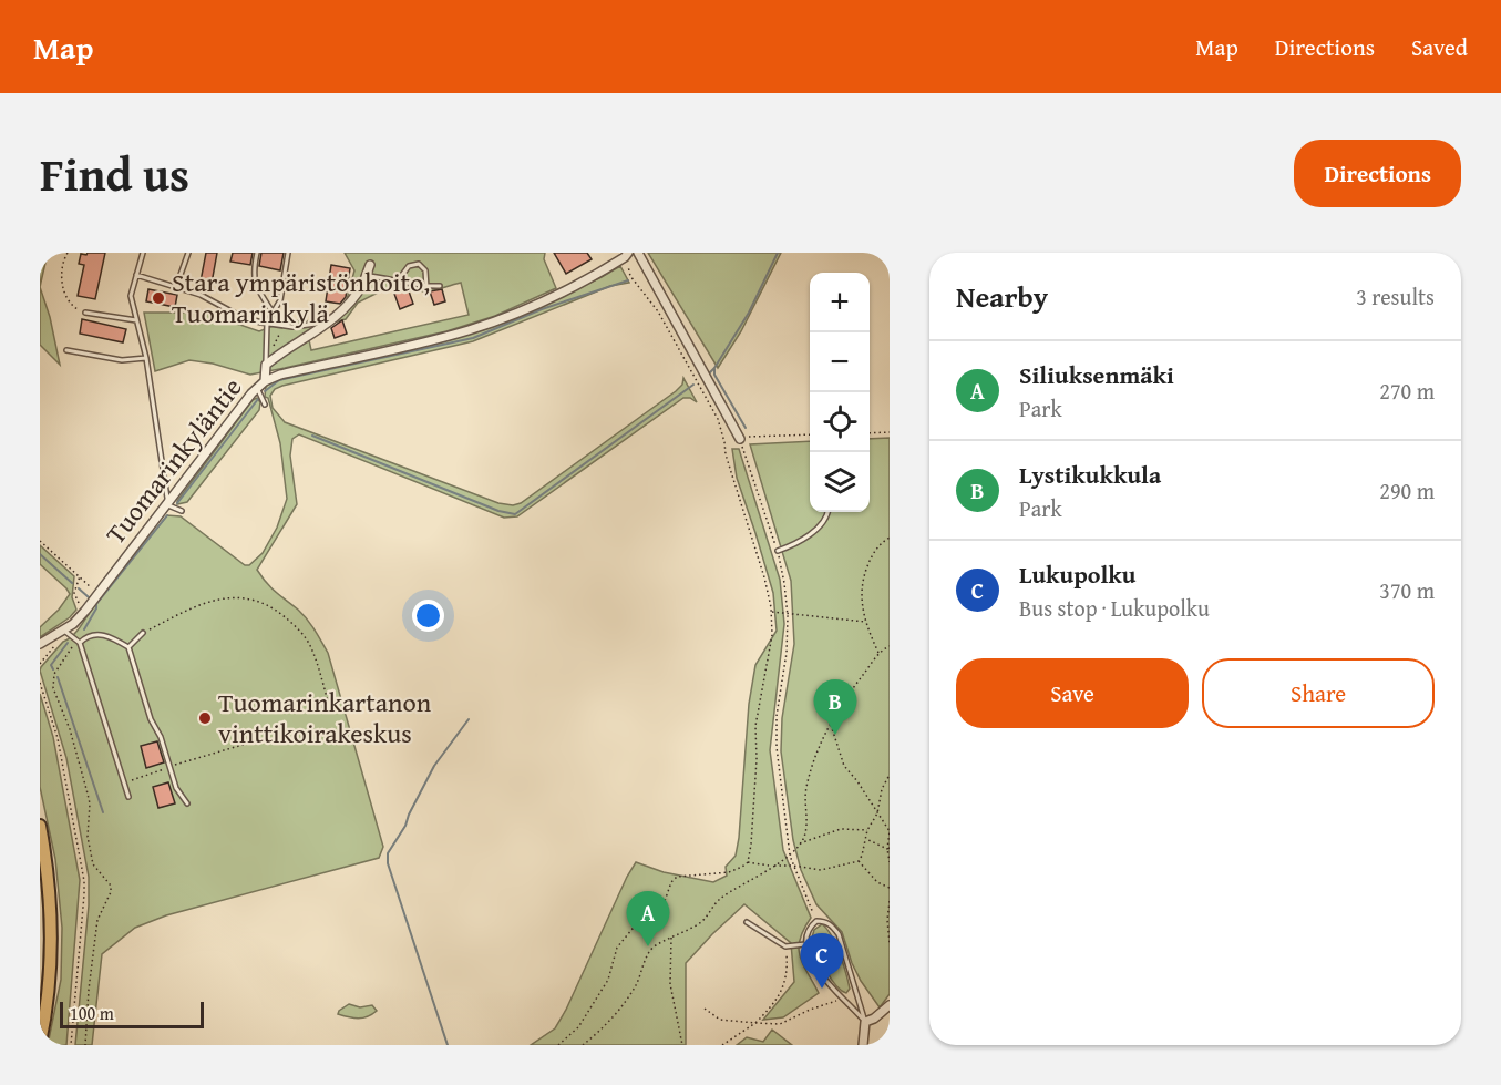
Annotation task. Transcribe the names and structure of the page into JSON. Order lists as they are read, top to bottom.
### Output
{
  "streets": {
    "street": ["Tuomarinkyläntie"]
  },
  "places": ["Stara ympäristönhoito, Tuomarinkylä", "Tuomarinkartanon vinttikoirakeskus"],
  "scale_bar": "100 m",
  "page": {
    "header": "Map",
    "nav": ["Map", "Directions", "Saved"],
    "title": "Find us",
    "buttons": [
      "Directions",
      ["Save", "Share"]
    ],
    "heading": ["Nearby", "3 results"],
    "map_buttons": ["+", "−"],
    "list": [
      {
        "mark": "A",
        "name": "Siliuksenmäki",
        "note": "Park",
        "value": "270 m"
      },
      {
        "mark": "B",
        "name": "Lystikukkula",
        "note": "Park",
        "value": "290 m"
      },
      {
        "mark": "C",
        "name": "Lukupolku",
        "note": "Bus stop · Lukupolku",
        "value": "370 m"
      }
    ],
    "pins": ["B", "A", "C"],
    "scale": "100 m"
  }
}
